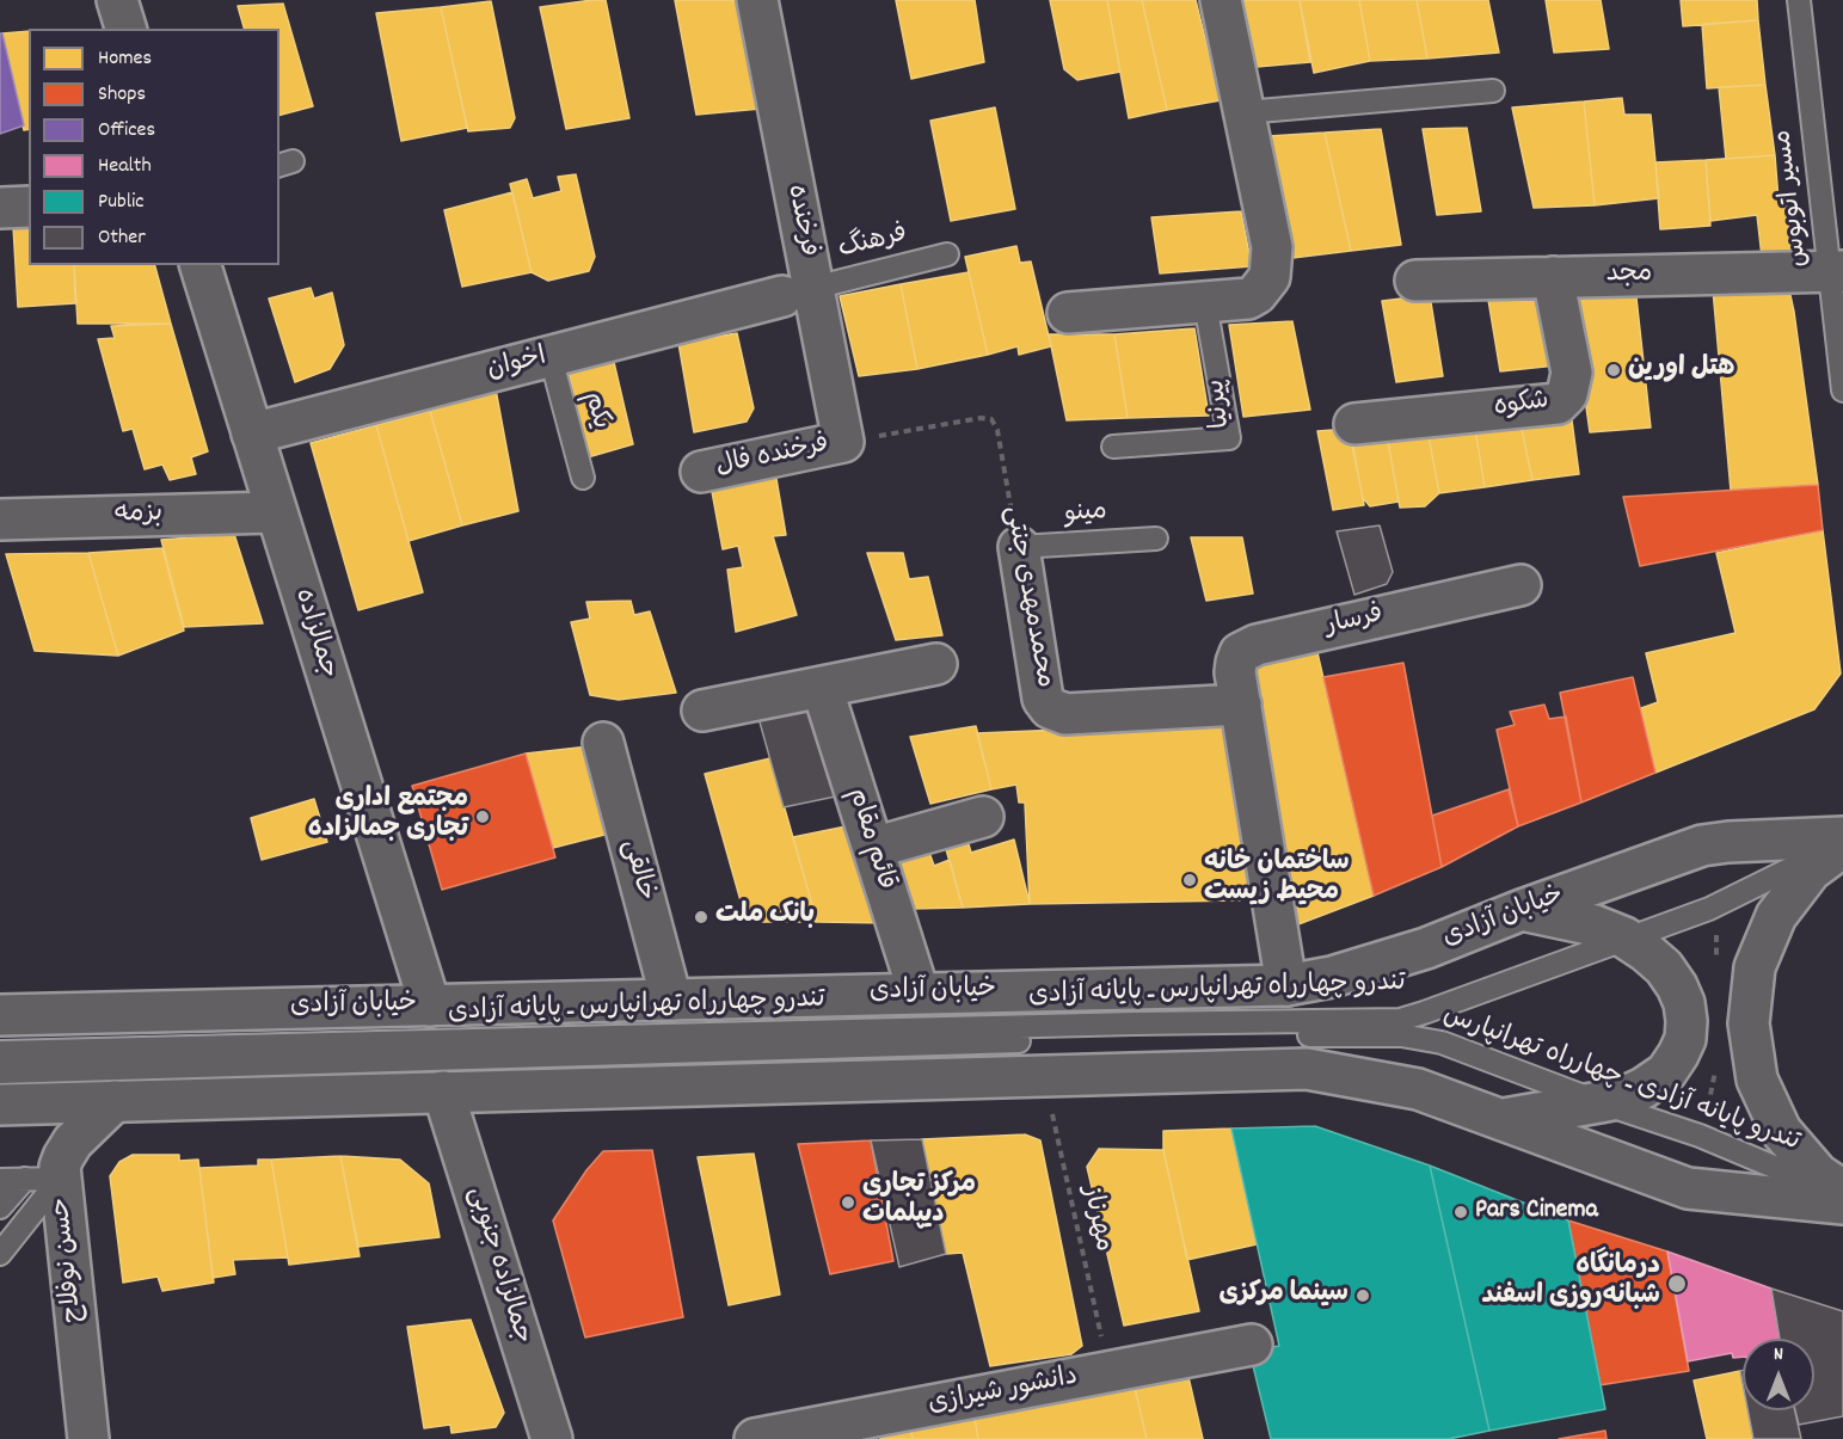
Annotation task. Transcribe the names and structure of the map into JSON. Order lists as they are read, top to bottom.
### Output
{
  "streets": {
    "main road": [
      "فرخنده",
      "مجد",
      "اخوان",
      "شکوه",
      "فرخنده فال",
      "بزمه",
      "محمدمهدی جنتی",
      "فرسار",
      "جمالزاده",
      "قائم مقام",
      "خالقی",
      "خیابان آزادی",
      "حسن نوفلاح",
      "جمالزاده جنوبی",
      "دانشور شیرازی"
    ],
    "lane": [
      "مسیر اتوبوس",
      "فرهنگ",
      "پیرنیا",
      "یکم",
      "مینو",
      "تندرو چهارراه تهرانپارس ـ پایانه آزادی",
      "تندرو پایانه آزادی ـ چهارراه تهرانپارس"
    ],
    "path": ["مهرناز"]
  },
  "crossings": [
    ["مسیر اتوبوس", "مجد"],
    ["فرخنده", "فرهنگ"],
    ["فرخنده", "اخوان"],
    ["فرخنده", "فرخنده فال"],
    ["فرخنده", "محمدمهدی جنتی"],
    ["فرهنگ", "اخوان"],
    ["مجد", "شکوه"],
    ["اخوان", "یکم"],
    ["اخوان", "جمالزاده"],
    ["فرخنده فال", "محمدمهدی جنتی"],
    ["مینو", "محمدمهدی جنتی"],
    ["بزمه", "جمالزاده"],
    ["محمدمهدی جنتی", "فرسار"],
    ["جمالزاده", "خیابان آزادی"],
    ["قائم مقام", "خیابان آزادی"],
    ["خالقی", "خیابان آزادی"],
    ["مهرناز", "دانشور شیرازی"]
  ],
  "places": [
    "هتل اورین",
    "مجتمع اداری تجاری جمالزاده",
    "ساختمان خانه محیط زیست",
    "بانک ملت",
    "مرکز تجاری دیپلمات",
    "Pars Cinema",
    "درمانگاه شبانه‌روزی اسفند",
    "سینما مرکزی"
  ],
  "legend": [
    "Homes",
    "Shops",
    "Offices",
    "Health",
    "Public",
    "Other"
  ],
  "north": "top"
}
